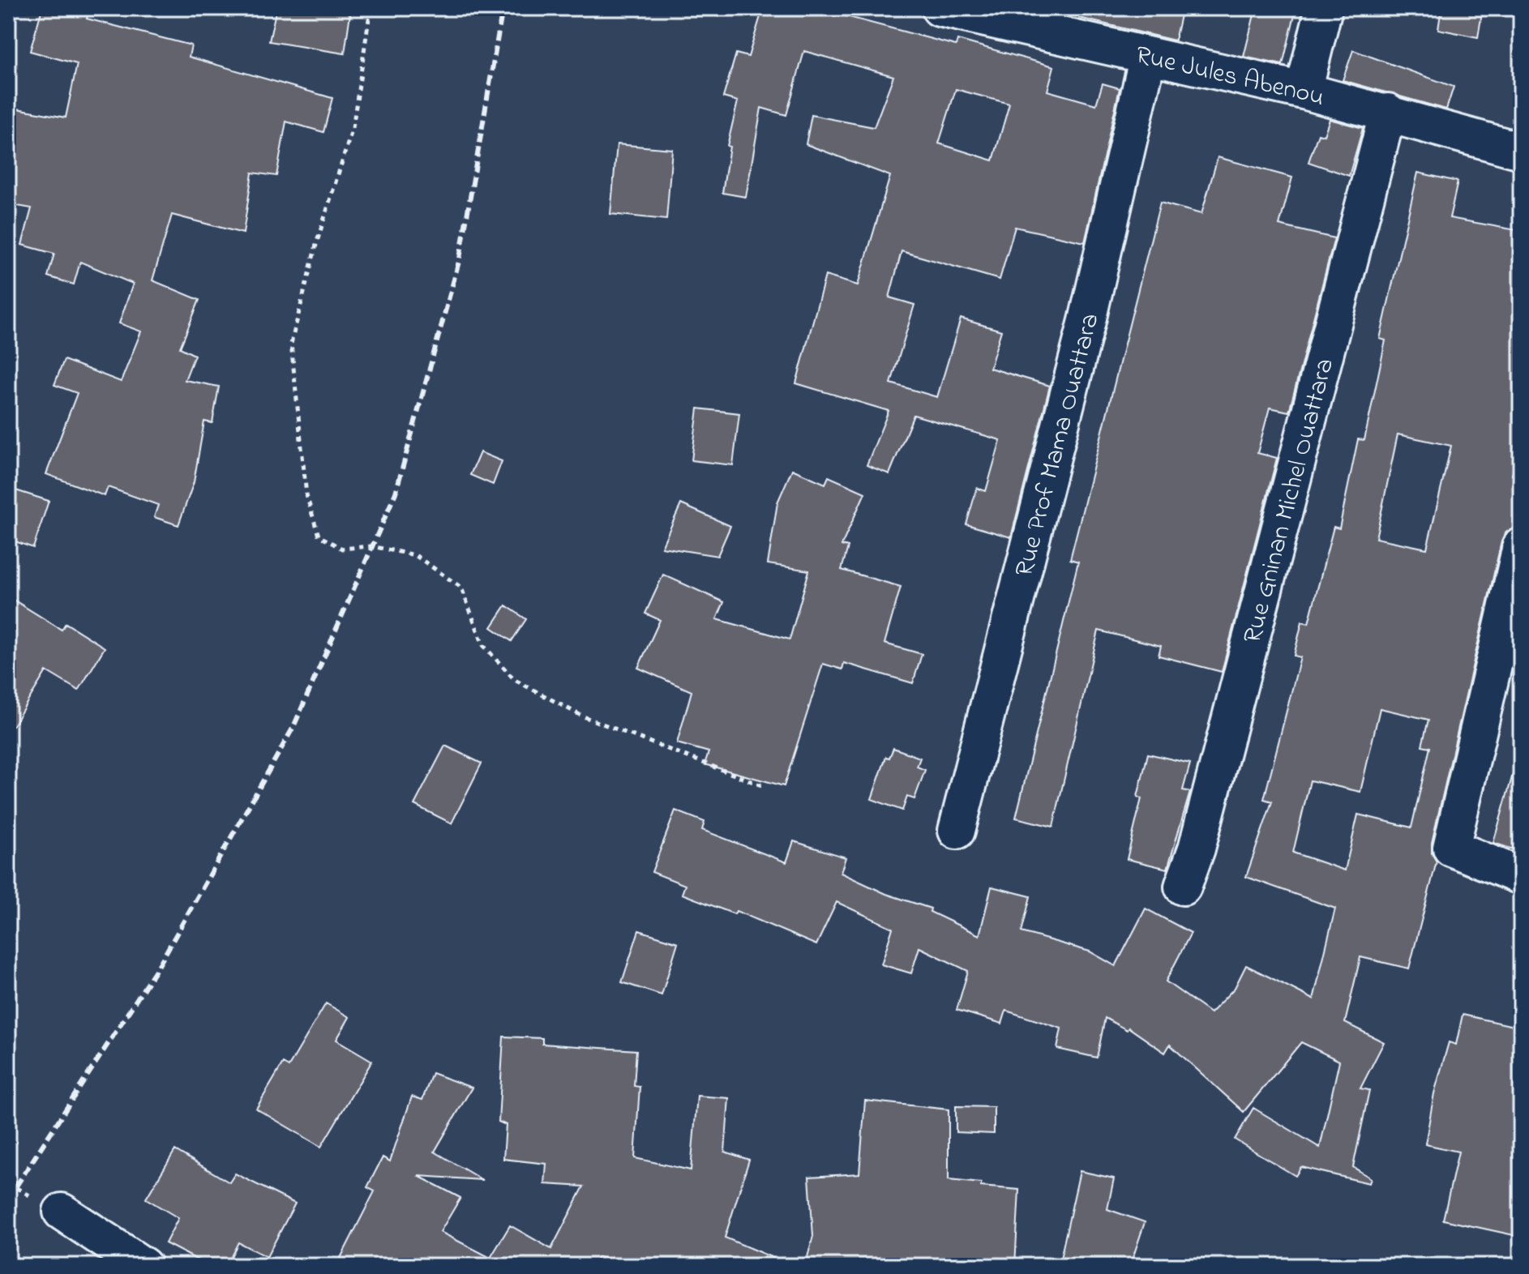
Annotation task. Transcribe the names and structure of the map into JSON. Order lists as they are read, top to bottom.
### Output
{
  "streets": {
    "street": ["Rue Jules Abenou", "Rue Prof Mama Ouattara", "Rue Gninan Michel Ouattara"]
  },
  "crossings": [
    ["Rue Jules Abenou", "Rue Prof Mama Ouattara"],
    ["Rue Jules Abenou", "Rue Gninan Michel Ouattara"]
  ]
}
